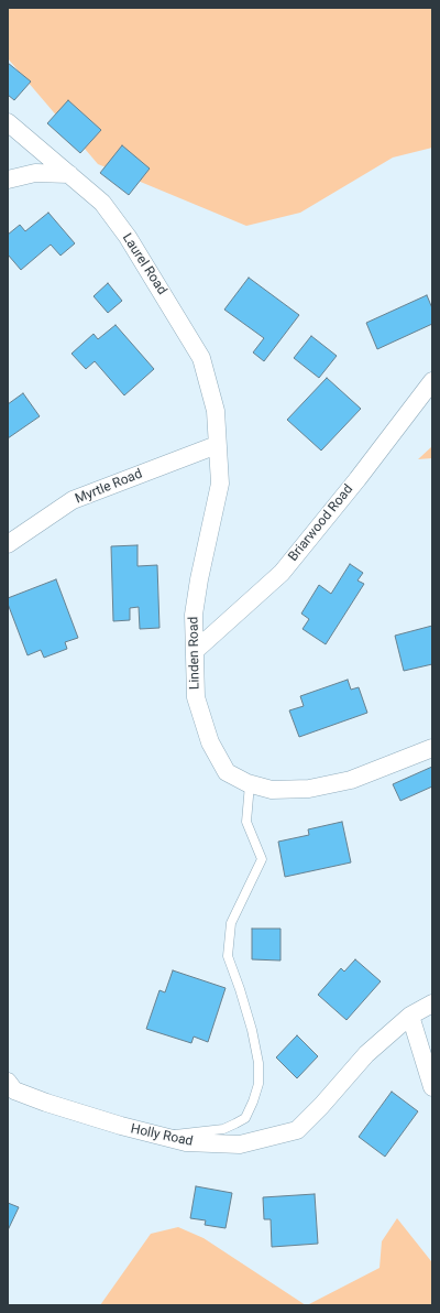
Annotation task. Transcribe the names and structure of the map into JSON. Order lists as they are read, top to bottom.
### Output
{
  "streets": {
    "street": [
      "Laurel Road",
      "Myrtle Road",
      "Briarwood Road",
      "Linden Road",
      "Holly Road"
    ]
  },
  "crossings": [
    ["Laurel Road", "Myrtle Road"],
    ["Laurel Road", "Linden Road"],
    ["Myrtle Road", "Linden Road"],
    ["Briarwood Road", "Linden Road"]
  ]
}
